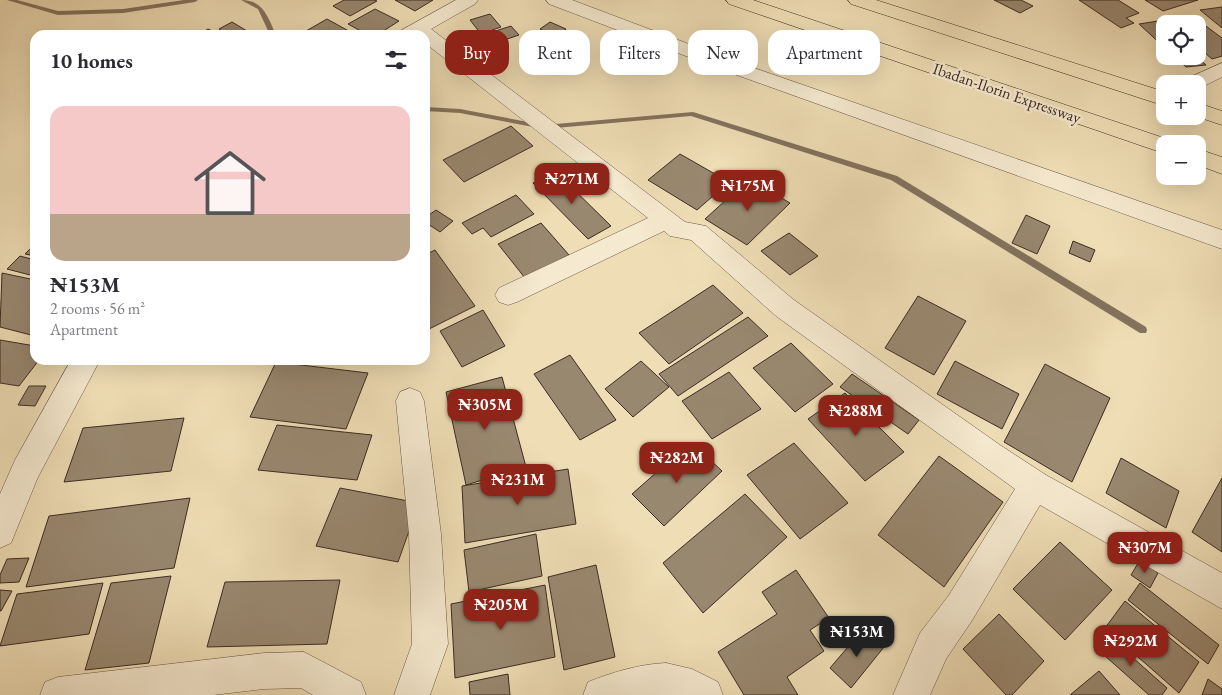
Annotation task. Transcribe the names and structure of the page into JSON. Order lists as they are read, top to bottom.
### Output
{
  "streets": {
    "highway": ["Ibadan-Ilorin Expressway"]
  },
  "page": {
    "map_buttons": ["+", "−"],
    "chip": [
      "Buy",
      "Rent",
      "Filters",
      "New",
      "Apartment"
    ],
    "heading": "10 homes",
    "list": [
      {
        "name": "₦153M",
        "note": "2 rooms · 56 m² · Apartment"
      }
    ],
    "price": [
      "₦271M",
      "₦175M",
      "₦305M",
      "₦288M",
      "₦282M",
      "₦231M",
      "₦307M",
      "₦205M",
      "₦153M",
      "₦292M"
    ]
  }
}
